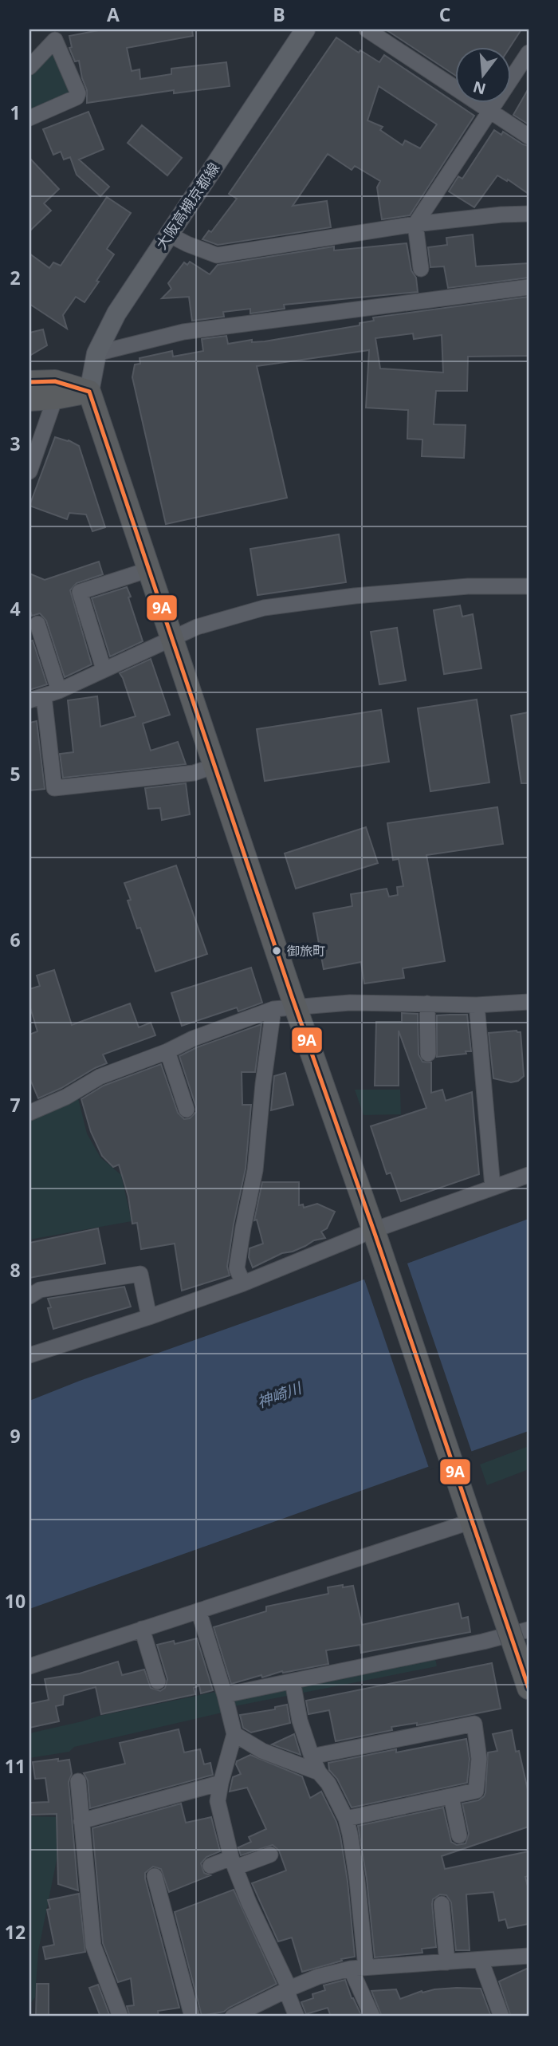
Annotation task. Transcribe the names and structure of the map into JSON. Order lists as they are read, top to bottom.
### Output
{
  "streets": {
    "main road": ["大阪高槻京都線"]
  },
  "water": ["神崎川"],
  "places": ["御旅町"],
  "lines": ["transit line 9A"],
  "north": "bottom",
  "grid": {
    "columns": ["A", "B", "C"],
    "rows": [
      "1",
      "2",
      "3",
      "4",
      "5",
      "6",
      "7",
      "8",
      "9",
      "10",
      "11",
      "12"
    ]
  }
}
